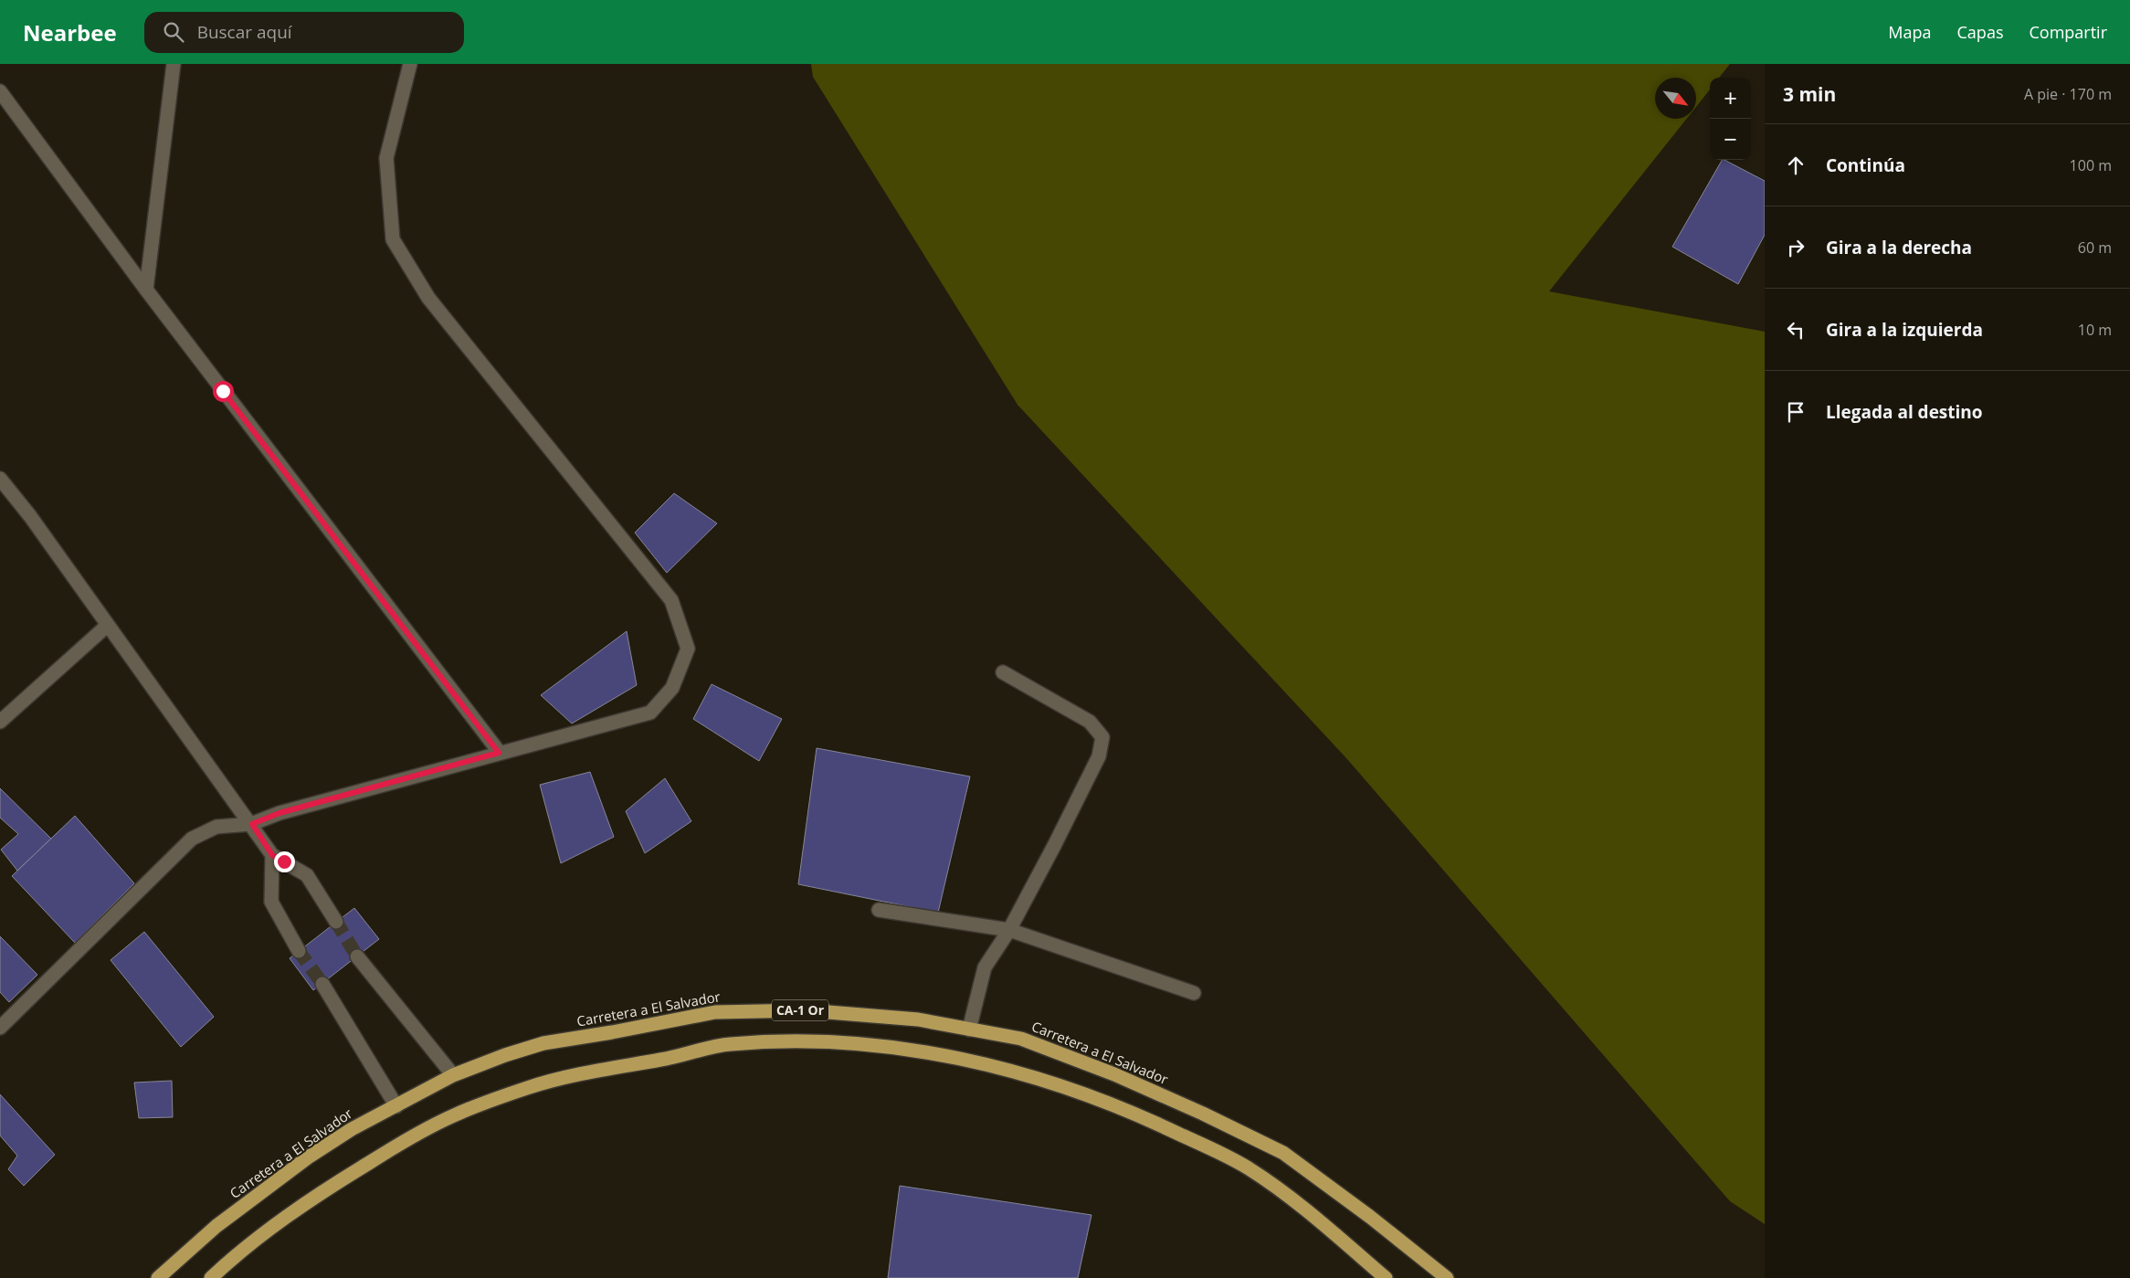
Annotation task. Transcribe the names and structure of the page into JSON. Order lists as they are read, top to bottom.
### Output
{
  "streets": {
    "highway": ["Carretera a El Salvador", "CA-1 Or"]
  },
  "north": "bottom right",
  "page": {
    "header": "Nearbee",
    "search": "Buscar aquí",
    "nav": ["Mapa", "Capas", "Compartir"],
    "heading": ["3 min", "A pie · 170 m"],
    "map_buttons": ["+", "−"],
    "list": [
      ["Continúa", "100 m"],
      ["Gira a la derecha", "60 m"],
      ["Gira a la izquierda", "10 m"],
      "Llegada al destino"
    ]
  }
}
